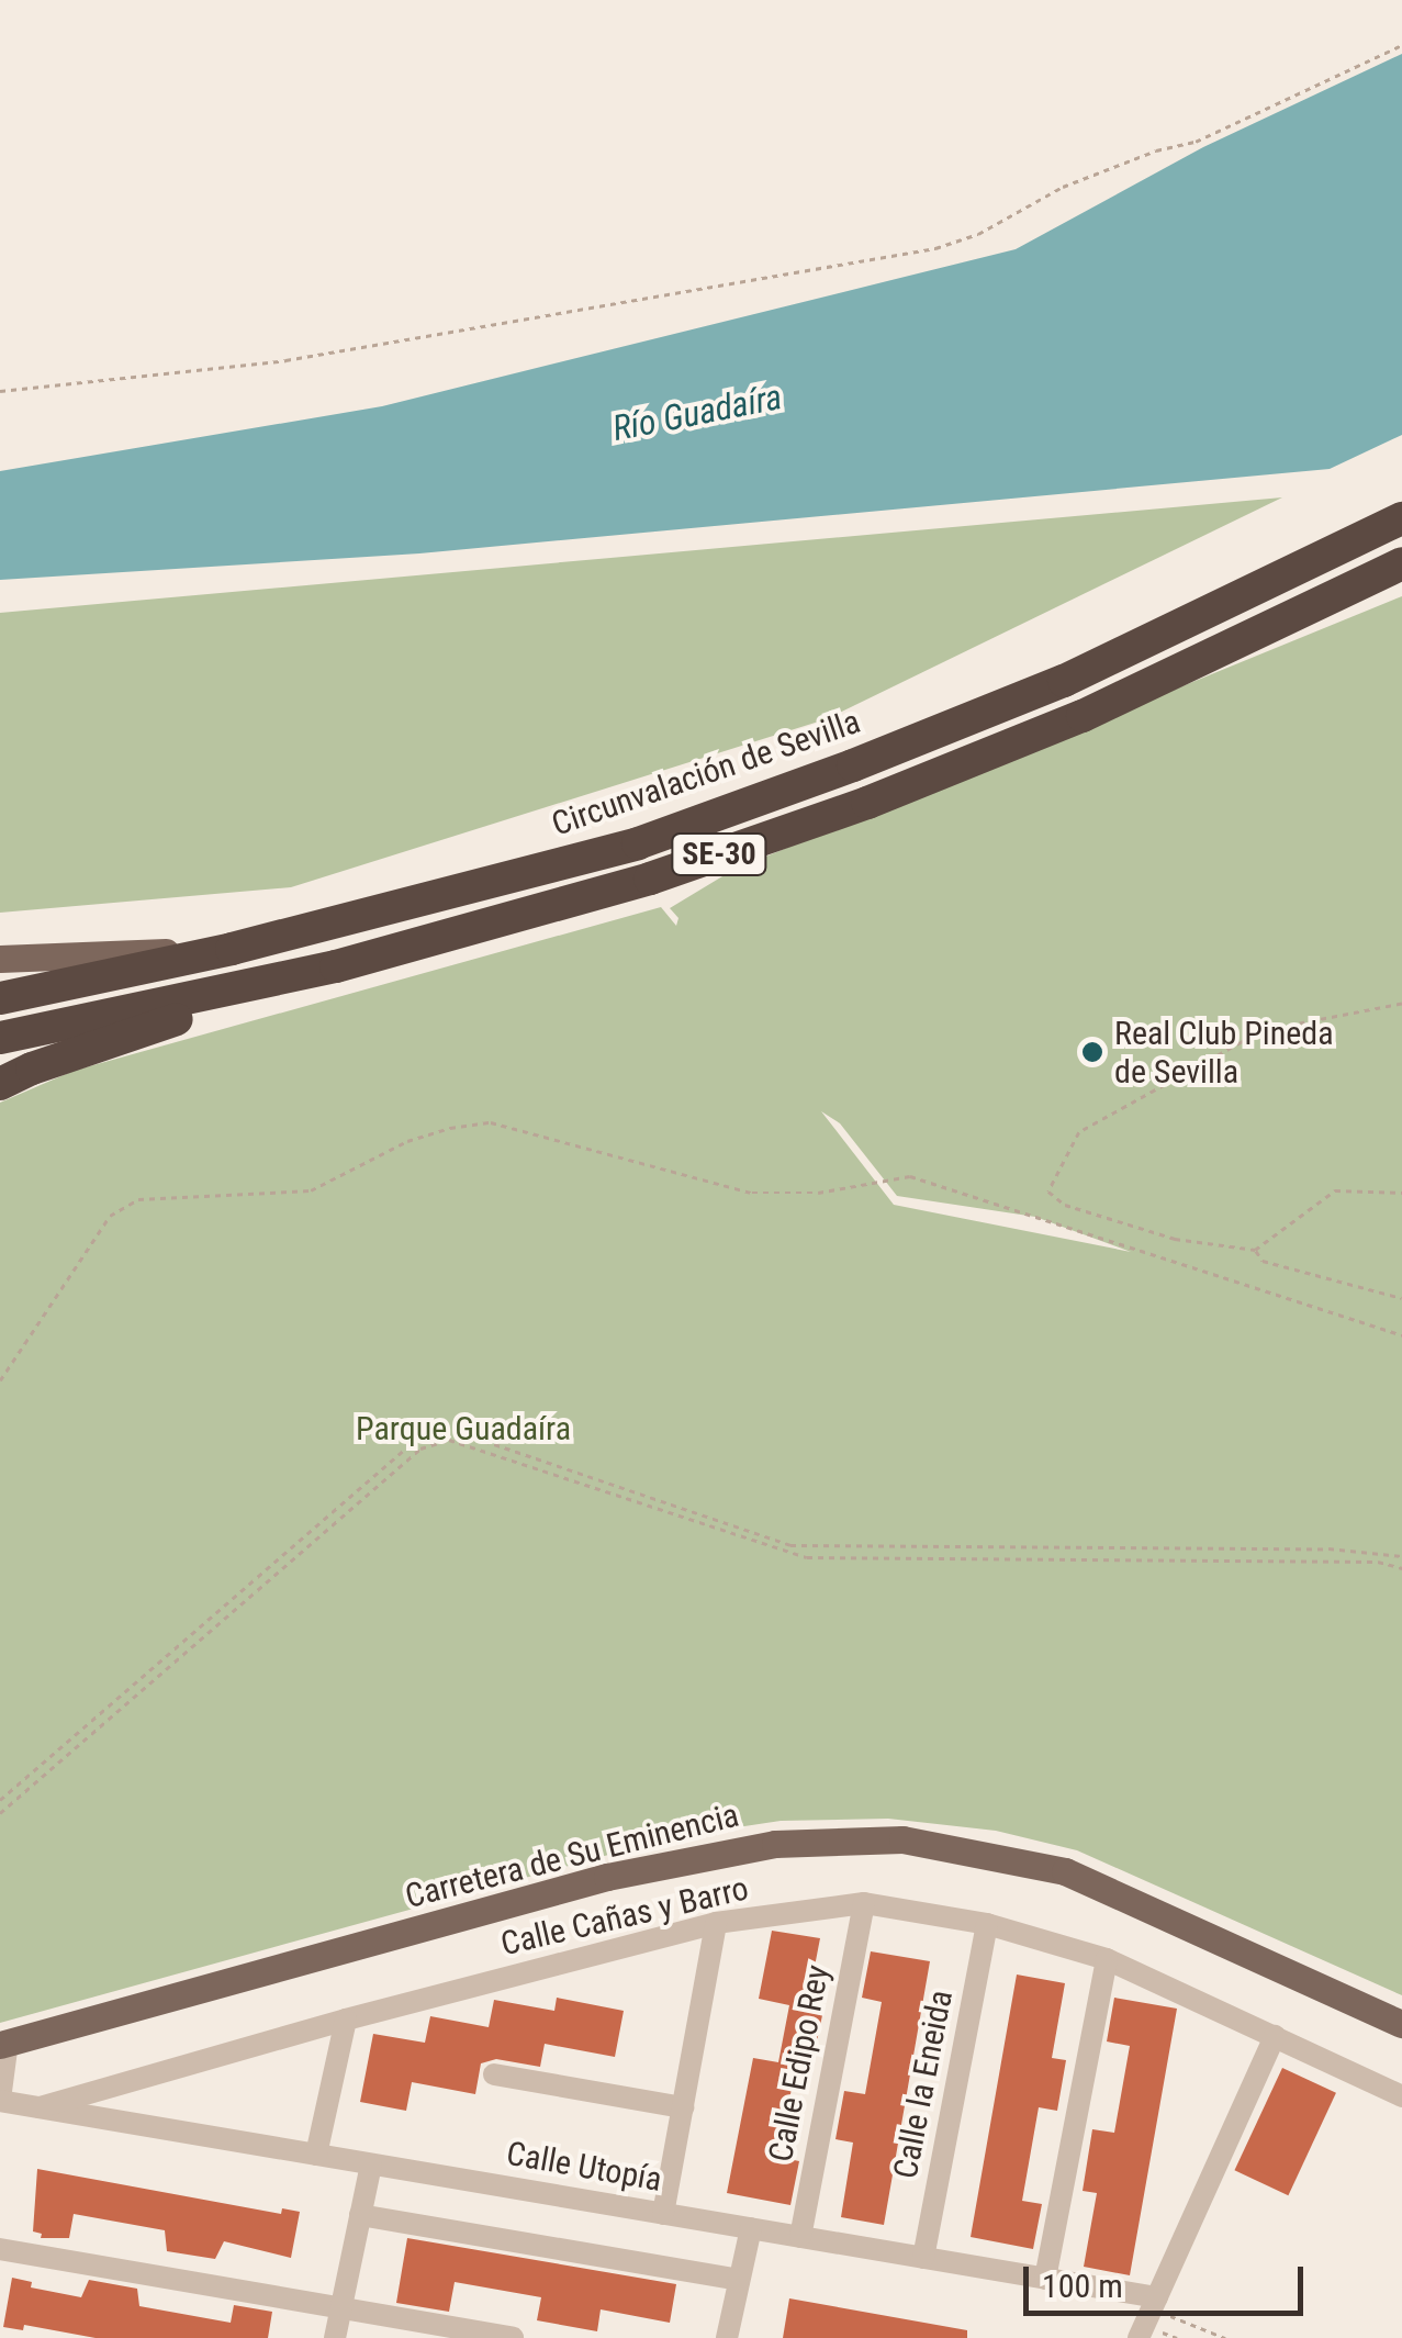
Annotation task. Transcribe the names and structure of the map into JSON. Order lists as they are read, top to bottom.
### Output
{
  "streets": {
    "highway": ["Circunvalación de Sevilla", "SE-30"],
    "main road": ["Carretera de Su Eminencia"],
    "street": [
      "Calle Cañas y Barro",
      "Calle Edipo Rey",
      "Calle la Eneida",
      "Calle Utopía"
    ]
  },
  "crossings": [
    ["Calle Cañas y Barro", "Calle Edipo Rey"],
    ["Calle Cañas y Barro", "Calle la Eneida"],
    ["Calle Cañas y Barro", "Calle Utopía"],
    ["Calle Edipo Rey", "Calle Utopía"],
    ["Calle la Eneida", "Calle Utopía"]
  ],
  "water": ["Río Guadaíra"],
  "parks": ["Parque Guadaíra"],
  "places": ["Real Club Pineda de Sevilla"],
  "scale_bar": "100 m"
}
